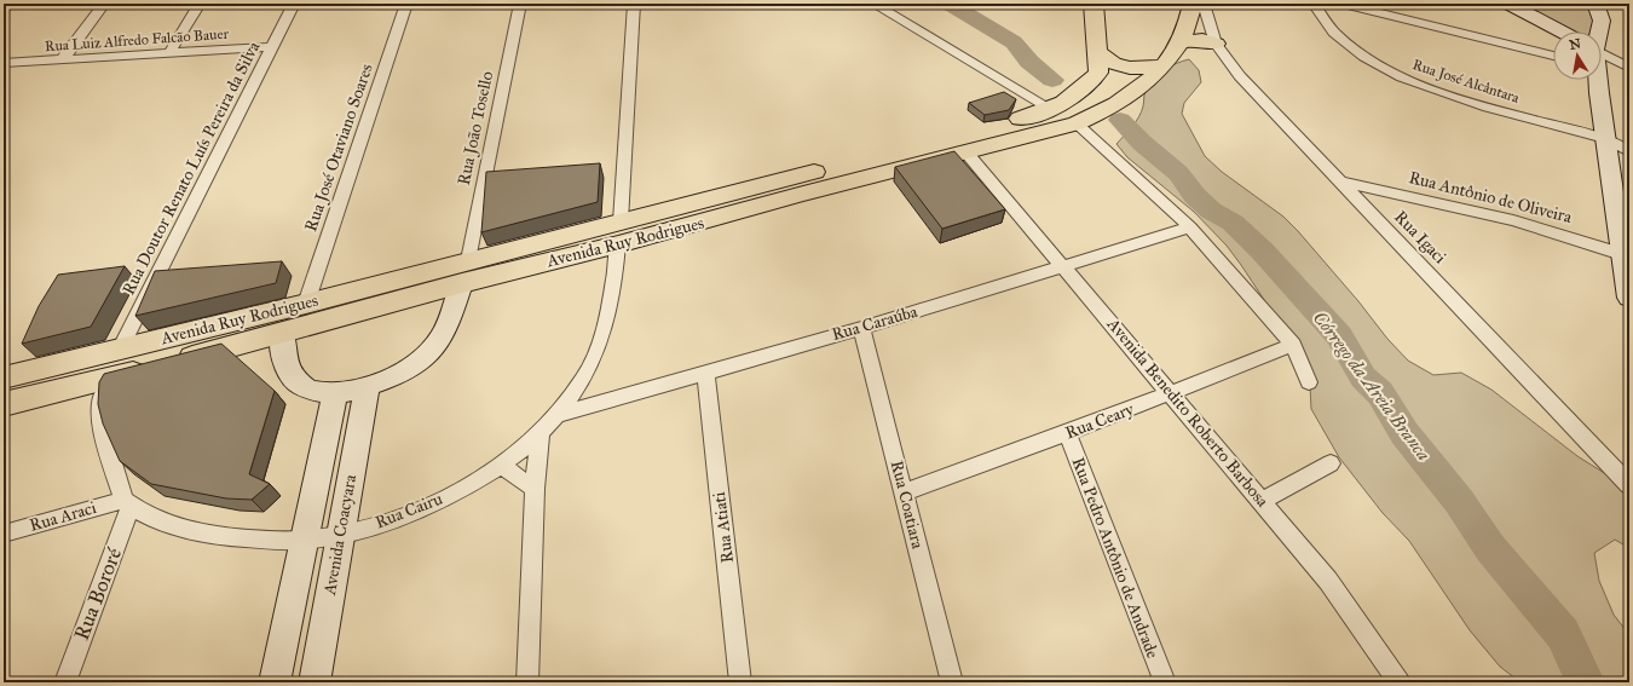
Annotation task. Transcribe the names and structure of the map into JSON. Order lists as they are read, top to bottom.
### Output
{
  "streets": {
    "main road": ["Avenida Ruy Rodrigues"],
    "street": [
      "Rua Luiz Alfredo Falcão Bauer",
      "Rua José Alcântara",
      "Rua João Tosello",
      "Rua José Otaviano Soares",
      "Rua Doutor Renato Luís Pereira da Silva",
      "Rua Antônio de Oliveira",
      "Rua Igaci",
      "Rua Caraúba",
      "Avenida Benedito Roberto Barbosa",
      "Rua Ceary",
      "Rua Coatiara",
      "Rua Cairu",
      "Rua Araci",
      "Rua Atiati",
      "Avenida Coacyara",
      "Rua Pedro Antônio de Andrade",
      "Rua Bororé"
    ]
  },
  "crossings": [
    ["Rua Luiz Alfredo Falcão Bauer", "Rua Doutor Renato Luís Pereira da Silva"],
    ["Rua João Tosello", "Avenida Ruy Rodrigues"],
    ["Rua José Otaviano Soares", "Avenida Ruy Rodrigues"],
    ["Rua Doutor Renato Luís Pereira da Silva", "Avenida Ruy Rodrigues"],
    ["Rua Antônio de Oliveira", "Rua Igaci"],
    ["Avenida Ruy Rodrigues", "Avenida Benedito Roberto Barbosa"],
    ["Avenida Ruy Rodrigues", "Rua Cairu"],
    ["Rua Caraúba", "Avenida Benedito Roberto Barbosa"],
    ["Rua Caraúba", "Rua Coatiara"],
    ["Rua Caraúba", "Rua Cairu"],
    ["Rua Caraúba", "Rua Atiati"],
    ["Avenida Benedito Roberto Barbosa", "Rua Ceary"],
    ["Rua Ceary", "Rua Coatiara"],
    ["Rua Ceary", "Rua Pedro Antônio de Andrade"],
    ["Rua Cairu", "Rua Araci"],
    ["Rua Cairu", "Avenida Coacyara"],
    ["Rua Cairu", "Rua Bororé"],
    ["Rua Araci", "Rua Bororé"]
  ],
  "water": ["Córrego da Areia Branca"],
  "north": "top"
}
